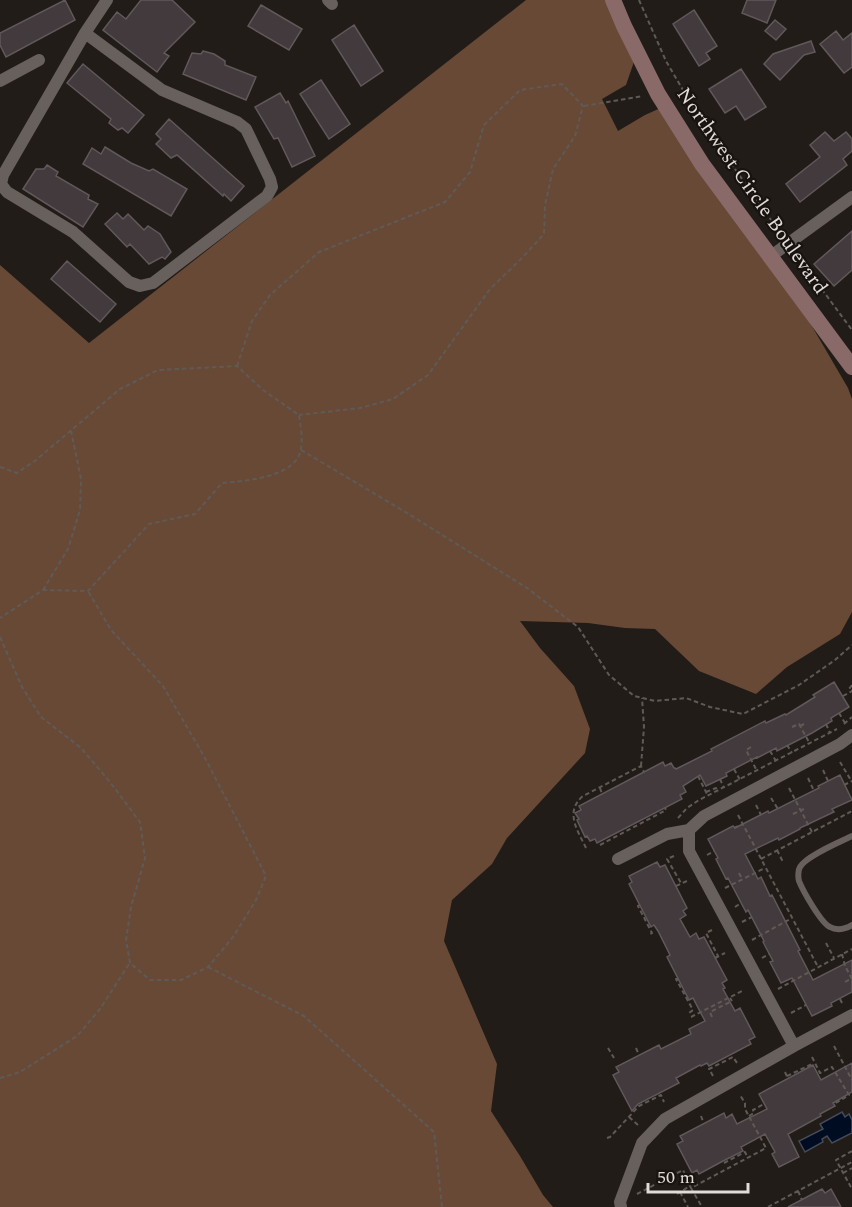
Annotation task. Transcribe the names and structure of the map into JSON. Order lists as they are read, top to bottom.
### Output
{
  "streets": {
    "main road": ["Northwest Circle Boulevard"]
  },
  "scale_bar": "50 m"
}
